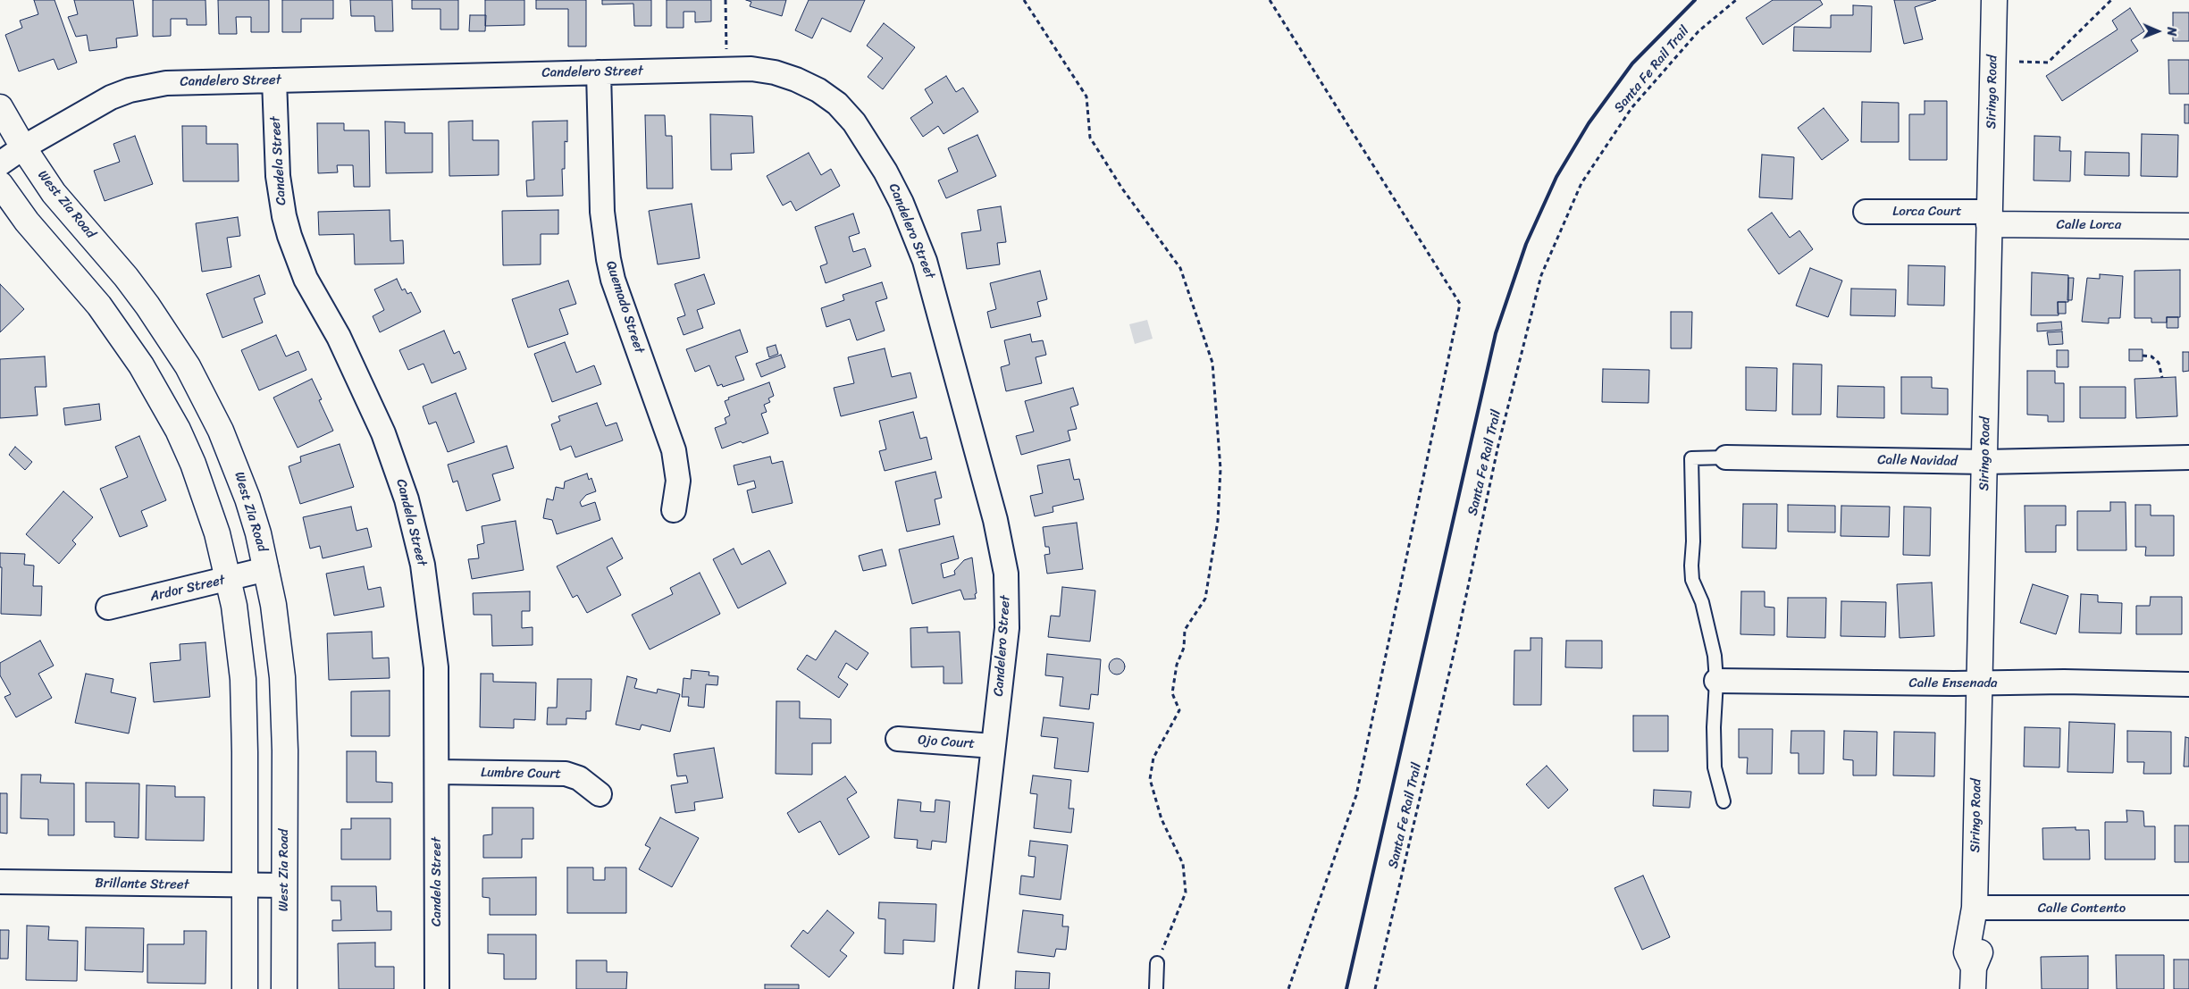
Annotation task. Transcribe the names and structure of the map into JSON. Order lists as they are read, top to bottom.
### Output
{
  "streets": {
    "main road": ["Siringo Road", "West Zia Road", "Calle Lorca"],
    "street": [
      "Candelero Street",
      "Candela Street",
      "Lorca Court",
      "Quemado Street",
      "Calle Navidad",
      "Ardor Street",
      "Calle Ensenada",
      "Ojo Court",
      "Lumbre Court",
      "Brillante Street",
      "Calle Contento"
    ],
    "path": ["Santa Fe Rail Trail"]
  },
  "crossings": [
    ["Candelero Street", "Candela Street"],
    ["Candelero Street", "West Zia Road"],
    ["Candelero Street", "Quemado Street"],
    ["Candelero Street", "Ojo Court"],
    ["Siringo Road", "Lorca Court"],
    ["Siringo Road", "Calle Lorca"],
    ["Siringo Road", "Calle Navidad"],
    ["Siringo Road", "Calle Ensenada"],
    ["Siringo Road", "Calle Contento"],
    ["Candela Street", "Lumbre Court"],
    ["West Zia Road", "Ardor Street"],
    ["West Zia Road", "Brillante Street"],
    ["Lorca Court", "Calle Lorca"]
  ],
  "north": "right"
}
